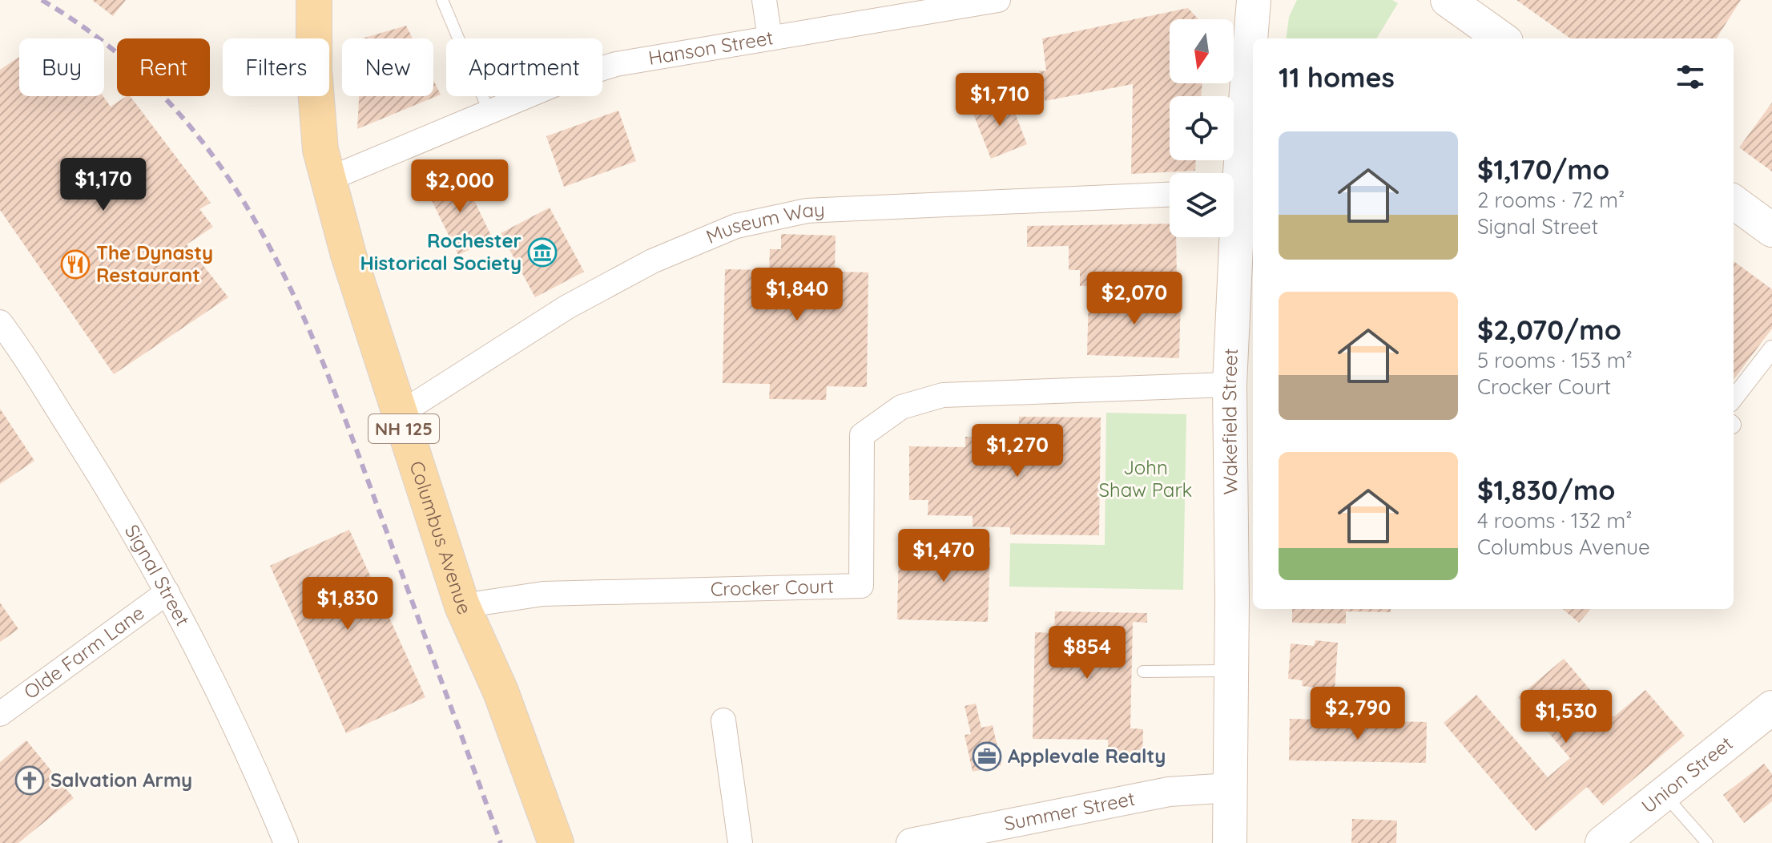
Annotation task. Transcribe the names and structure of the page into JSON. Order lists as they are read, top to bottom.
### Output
{
  "streets": {
    "main road": [
      "Wakefield Street",
      "NH 125",
      "Columbus Avenue",
      "Union Street"
    ],
    "street": [
      "Hanson Street",
      "Museum Way",
      "Signal Street",
      "Crocker Court",
      "Olde Farm Lane",
      "Summer Street"
    ]
  },
  "crossings": [
    ["Hanson Street", "Columbus Avenue"],
    ["Museum Way", "Columbus Avenue"],
    ["Wakefield Street", "Crocker Court"],
    ["Wakefield Street", "Summer Street"],
    ["Columbus Avenue", "Crocker Court"],
    ["Signal Street", "Olde Farm Lane"]
  ],
  "parks": ["John Shaw Park"],
  "places": {
    "museum": ["Rochester Historical Society"],
    "restaurant": ["The Dynasty Restaurant"],
    "office": ["Applevale Realty"],
    "church": ["Salvation Army"]
  },
  "north": "bottom",
  "page": {
    "chip": [
      "Buy",
      "Rent",
      "Filters",
      "New",
      "Apartment"
    ],
    "heading": "11 homes",
    "price": [
      "$1,710",
      "$1,170",
      "$2,000",
      "$1,840",
      "$2,070",
      "$1,270",
      "$1,470",
      "$1,830",
      "$854",
      "$2,790",
      "$1,530"
    ],
    "list": [
      {
        "name": "$1,170/mo",
        "note": "2 rooms · 72 m² · Signal Street"
      },
      {
        "name": "$2,070/mo",
        "note": "5 rooms · 153 m² · Crocker Court"
      },
      {
        "name": "$1,830/mo",
        "note": "4 rooms · 132 m² · Columbus Avenue"
      }
    ]
  }
}
